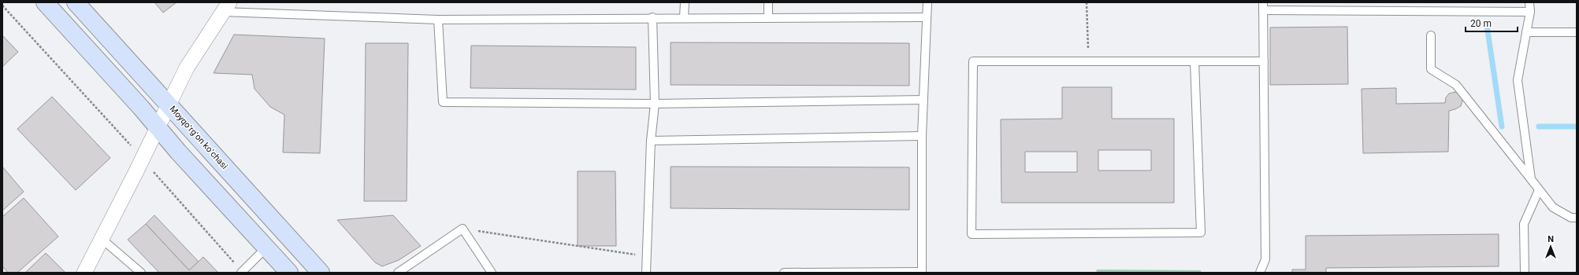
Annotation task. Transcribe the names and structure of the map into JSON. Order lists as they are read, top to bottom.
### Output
{
  "streets": {
    "main road": ["Moyqoʻrgʻon koʻchasi"]
  },
  "scale_bar": "20 m",
  "north": "top"
}
